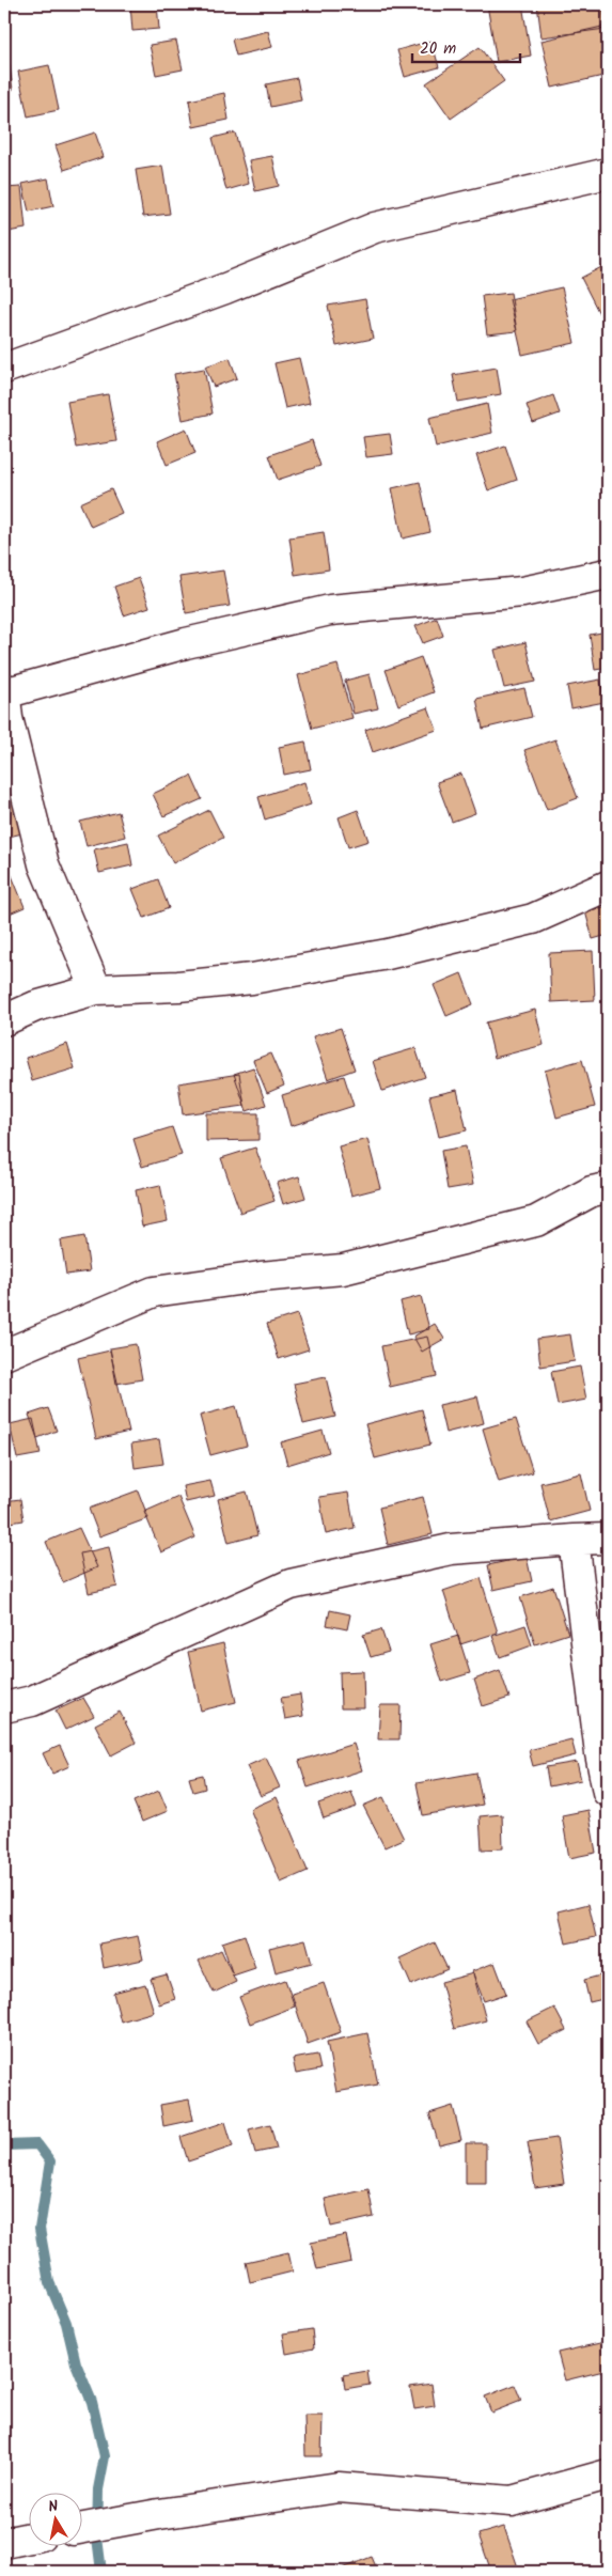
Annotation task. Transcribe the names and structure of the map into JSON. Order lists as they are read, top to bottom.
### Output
{
  "scale_bar": "20 m",
  "north": "top"
}
